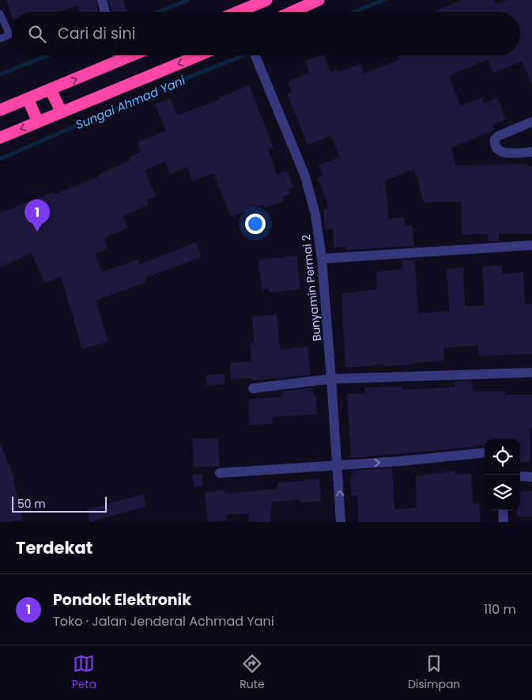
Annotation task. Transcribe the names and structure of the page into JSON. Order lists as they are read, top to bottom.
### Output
{
  "streets": {
    "street": ["Bunyamin Permai 2"]
  },
  "water": ["Sungai Ahmad Yani"],
  "scale_bar": "50 m",
  "page": {
    "search": "Cari di sini",
    "pins": "1",
    "scale": "50 m",
    "heading": "Terdekat",
    "list": [
      {
        "mark": "1",
        "name": "Pondok Elektronik",
        "note": "Toko · Jalan Jenderal Achmad Yani",
        "value": "110 m"
      }
    ],
    "nav": ["Peta", "Rute", "Disimpan"]
  }
}
